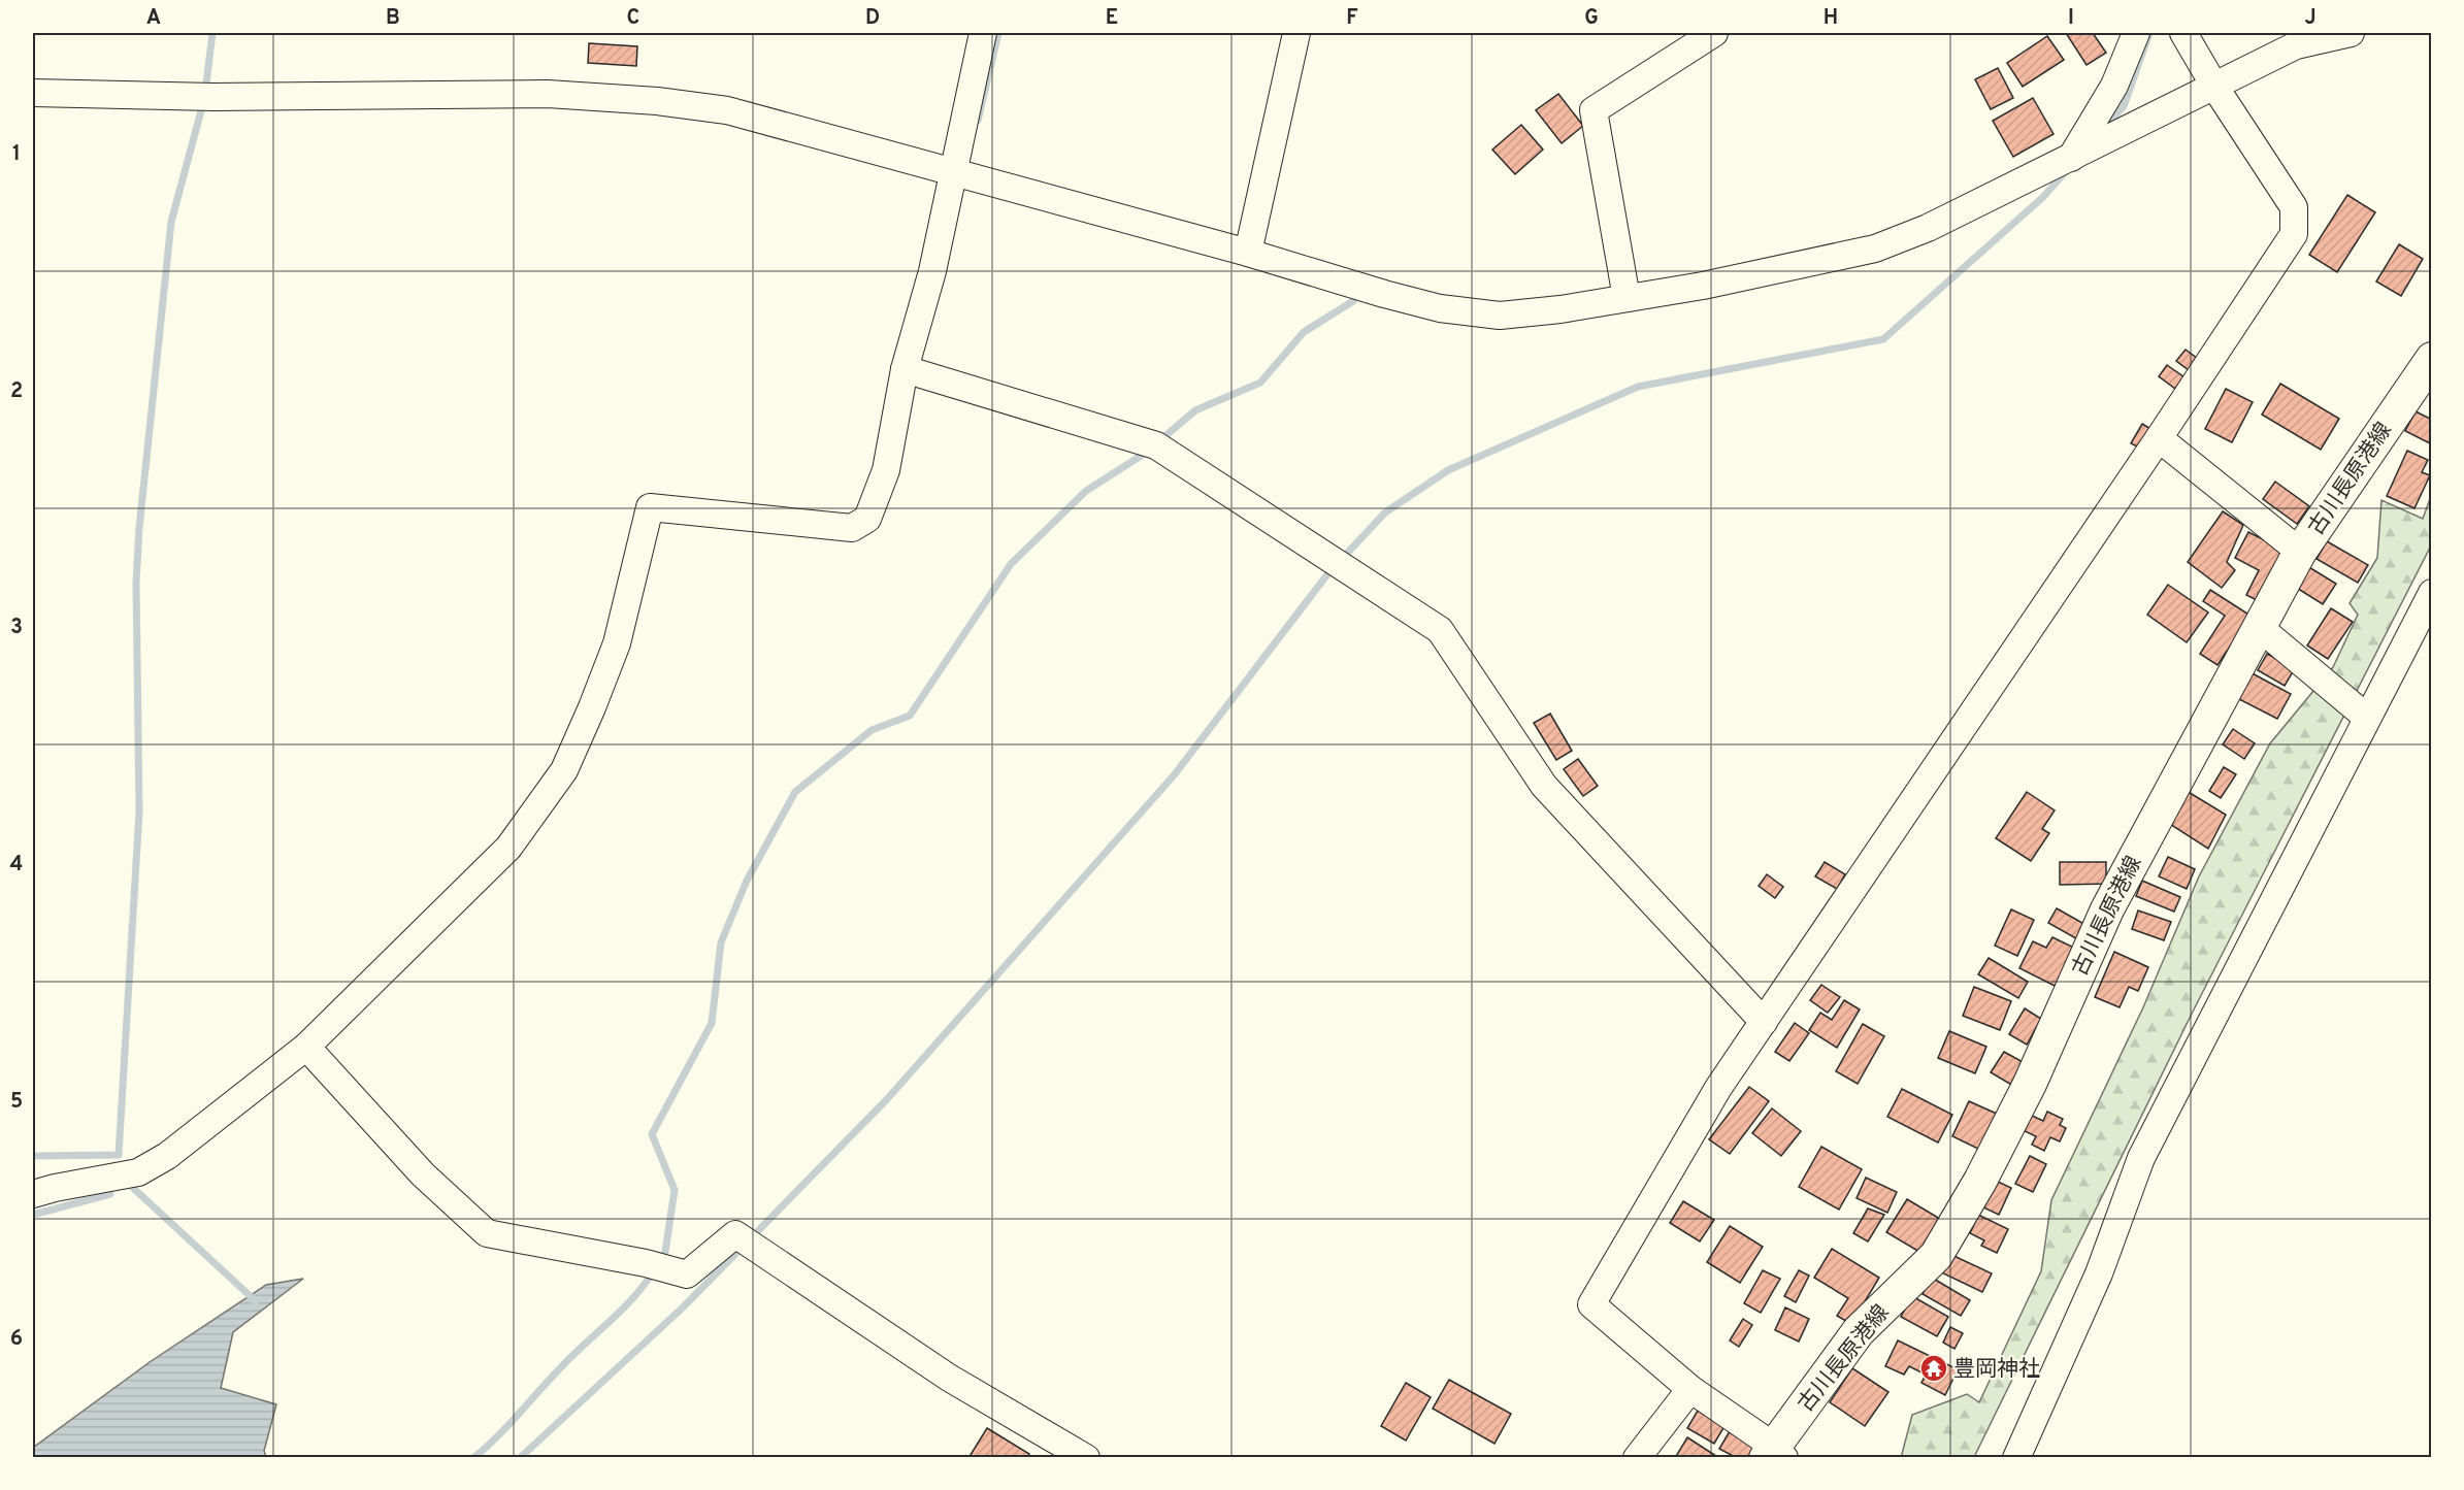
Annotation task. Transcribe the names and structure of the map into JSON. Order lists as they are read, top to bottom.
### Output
{
  "streets": {
    "main road": ["古川長原港線"]
  },
  "places": {
    "temple": ["豊岡神社"]
  },
  "grid": {
    "columns": [
      "A",
      "B",
      "C",
      "D",
      "E",
      "F",
      "G",
      "H",
      "I",
      "J"
    ],
    "rows": [
      "1",
      "2",
      "3",
      "4",
      "5",
      "6"
    ]
  }
}
